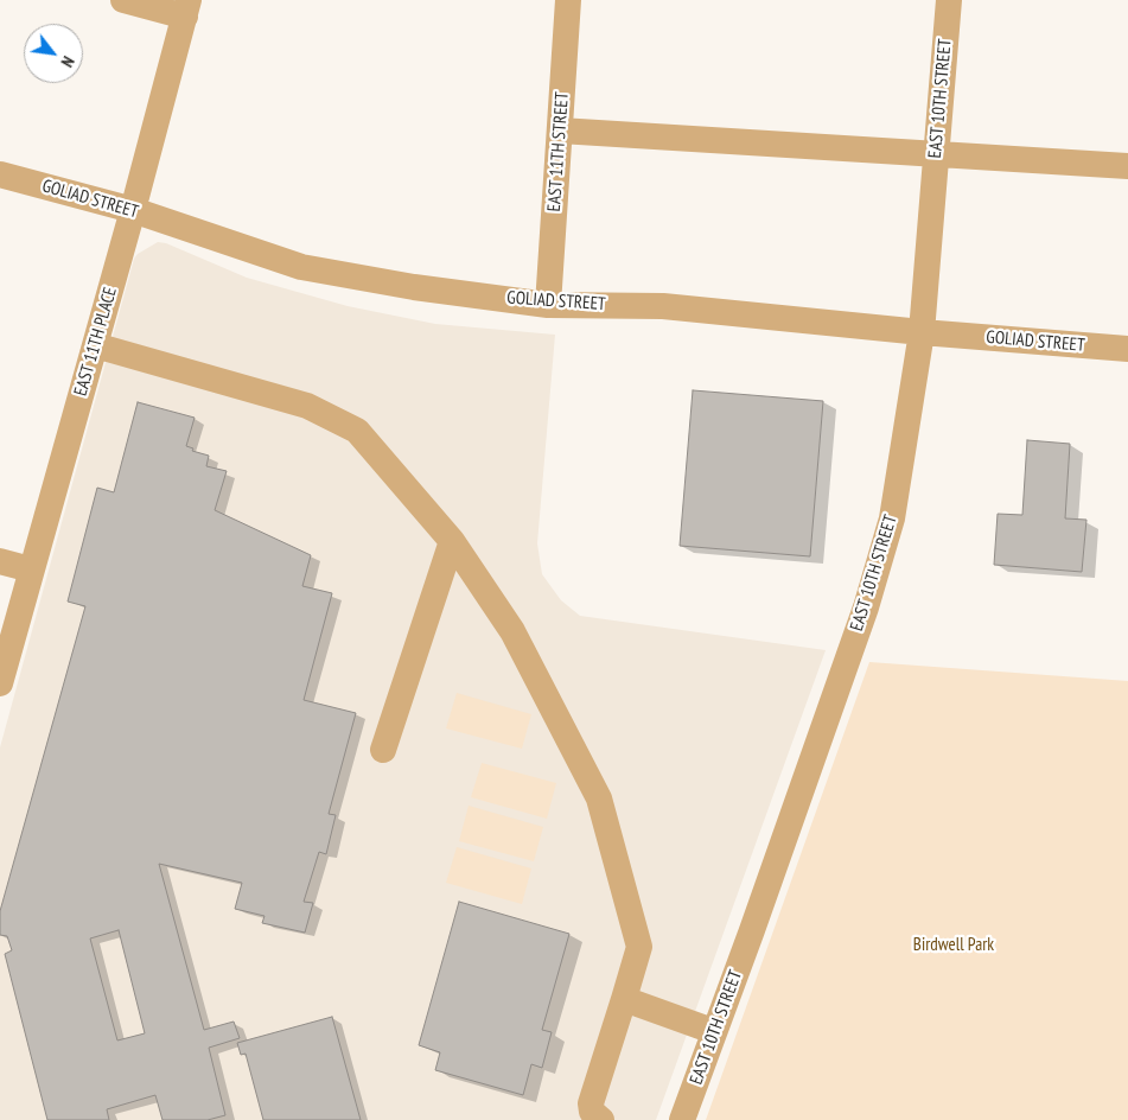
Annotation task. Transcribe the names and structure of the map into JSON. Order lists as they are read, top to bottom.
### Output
{
  "streets": {
    "street": [
      "EAST 10TH STREET",
      "EAST 11TH STREET",
      "GOLIAD STREET",
      "EAST 11TH PLACE"
    ]
  },
  "crossings": [
    ["EAST 10TH STREET", "GOLIAD STREET"],
    ["EAST 11TH STREET", "GOLIAD STREET"],
    ["GOLIAD STREET", "EAST 11TH PLACE"]
  ],
  "parks": ["Birdwell Park"],
  "north": "bottom right"
}
